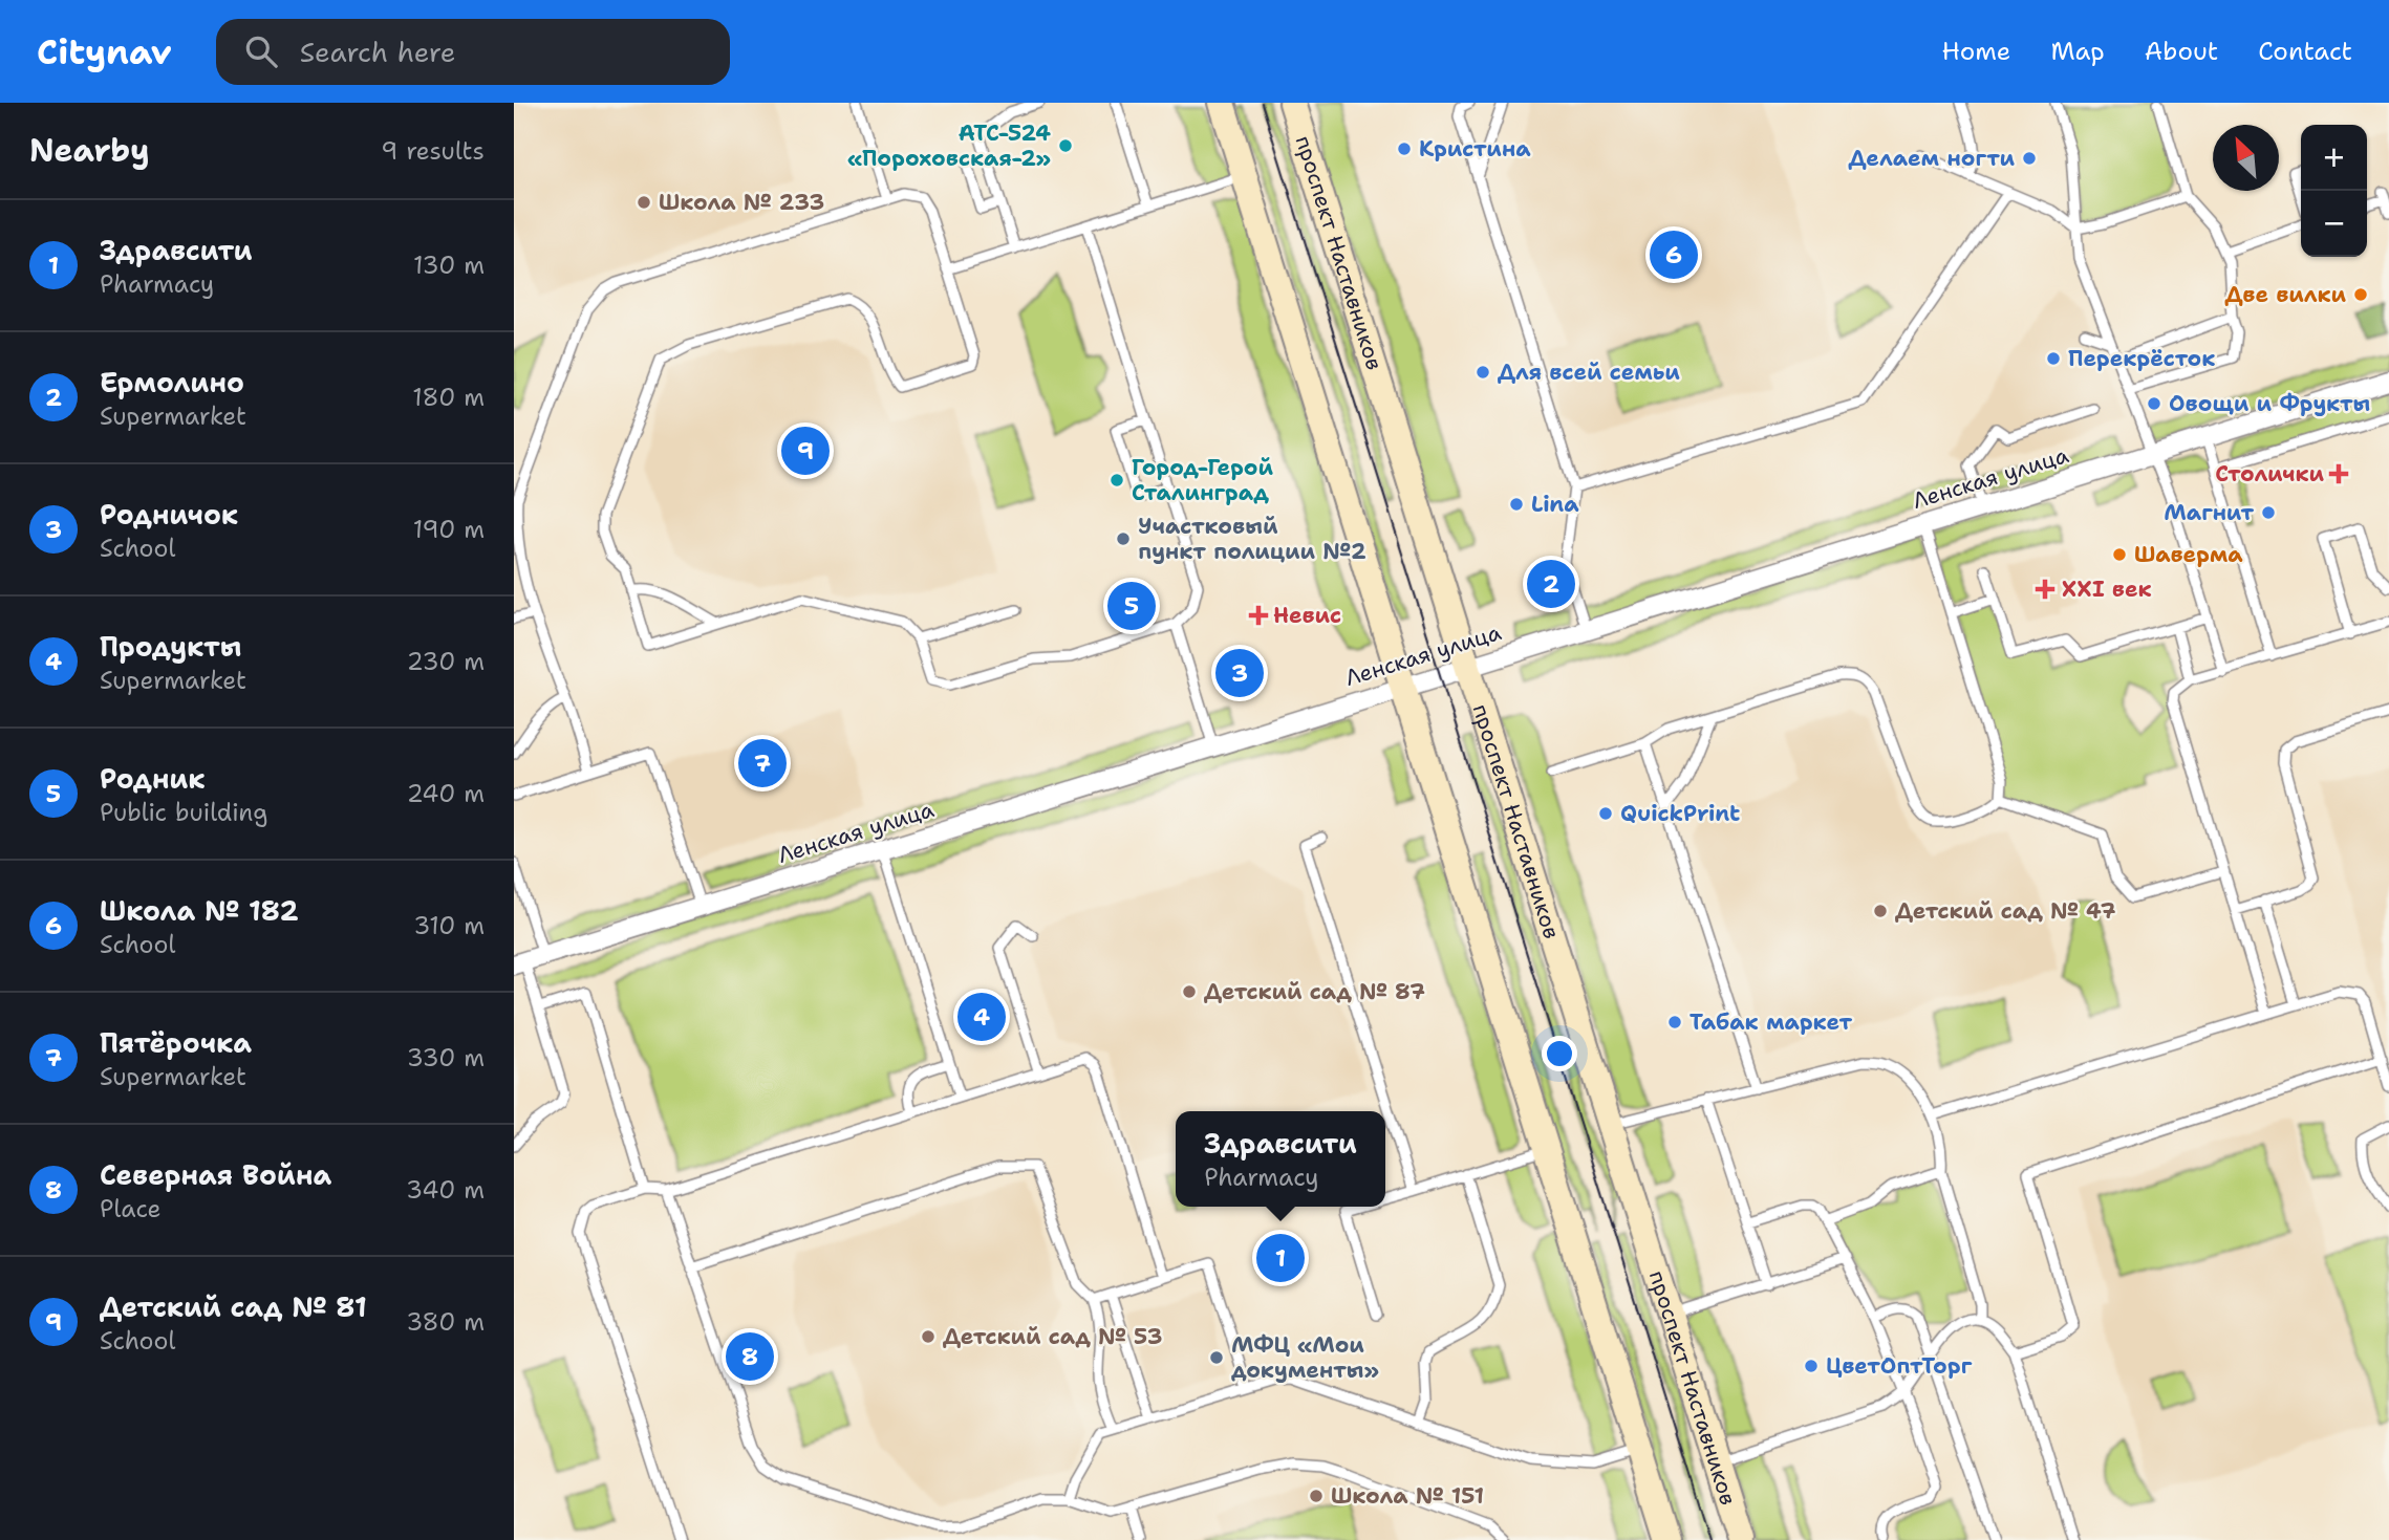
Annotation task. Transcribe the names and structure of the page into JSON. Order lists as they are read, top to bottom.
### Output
{
  "streets": {
    "main road": ["проспект Наставников"],
    "street": ["Ленская улица"]
  },
  "crossings": [
    ["проспект Наставников", "Ленская улица"]
  ],
  "places": {
    "other": [
      "АТС-524 «Пороховская-2»",
      "Кристина",
      "Делаем ногти",
      "Школа № 233",
      "Две вилки",
      "Перекрёсток",
      "Для всей семьи",
      "Овощи и Фрукты",
      "Город-Герой Сталинград",
      "Lina",
      "Магнит",
      "Участковый пункт полиции №2",
      "Шаверма",
      "QuickPrint",
      "Детский сад № 47",
      "Детский сад № 87",
      "Табак маркет",
      "Детский сад № 53",
      "МФЦ «Мои документы»",
      "ЦветОптТорг",
      "Школа № 151"
    ],
    "health": ["Столички", "XXI век", "Невис"]
  },
  "north": "top left",
  "page": {
    "header": "Citynav",
    "search": "Search here",
    "nav": [
      "Home",
      "Map",
      "About",
      "Contact"
    ],
    "heading": ["Nearby", "9 results"],
    "map_buttons": ["+", "−"],
    "list": [
      {
        "mark": "1",
        "name": "Здравсити",
        "note": "Pharmacy",
        "value": "130 m"
      },
      {
        "mark": "2",
        "name": "Ермолино",
        "note": "Supermarket",
        "value": "180 m"
      },
      {
        "mark": "3",
        "name": "Родничок",
        "note": "School",
        "value": "190 m"
      },
      {
        "mark": "4",
        "name": "Продукты",
        "note": "Supermarket",
        "value": "230 m"
      },
      {
        "mark": "5",
        "name": "Родник",
        "note": "Public building",
        "value": "240 m"
      },
      {
        "mark": "6",
        "name": "Школа № 182",
        "note": "School",
        "value": "310 m"
      },
      {
        "mark": "7",
        "name": "Пятёрочка",
        "note": "Supermarket",
        "value": "330 m"
      },
      {
        "mark": "8",
        "name": "Северная Война",
        "note": "Place",
        "value": "340 m"
      },
      {
        "mark": "9",
        "name": "Детский сад № 81",
        "note": "School",
        "value": "380 m"
      }
    ],
    "pins": [
      "6",
      "9",
      "2",
      "5",
      "3",
      "7",
      "4",
      "1",
      "8"
    ],
    "popup": ["Здравсити", "Pharmacy"]
  }
}
